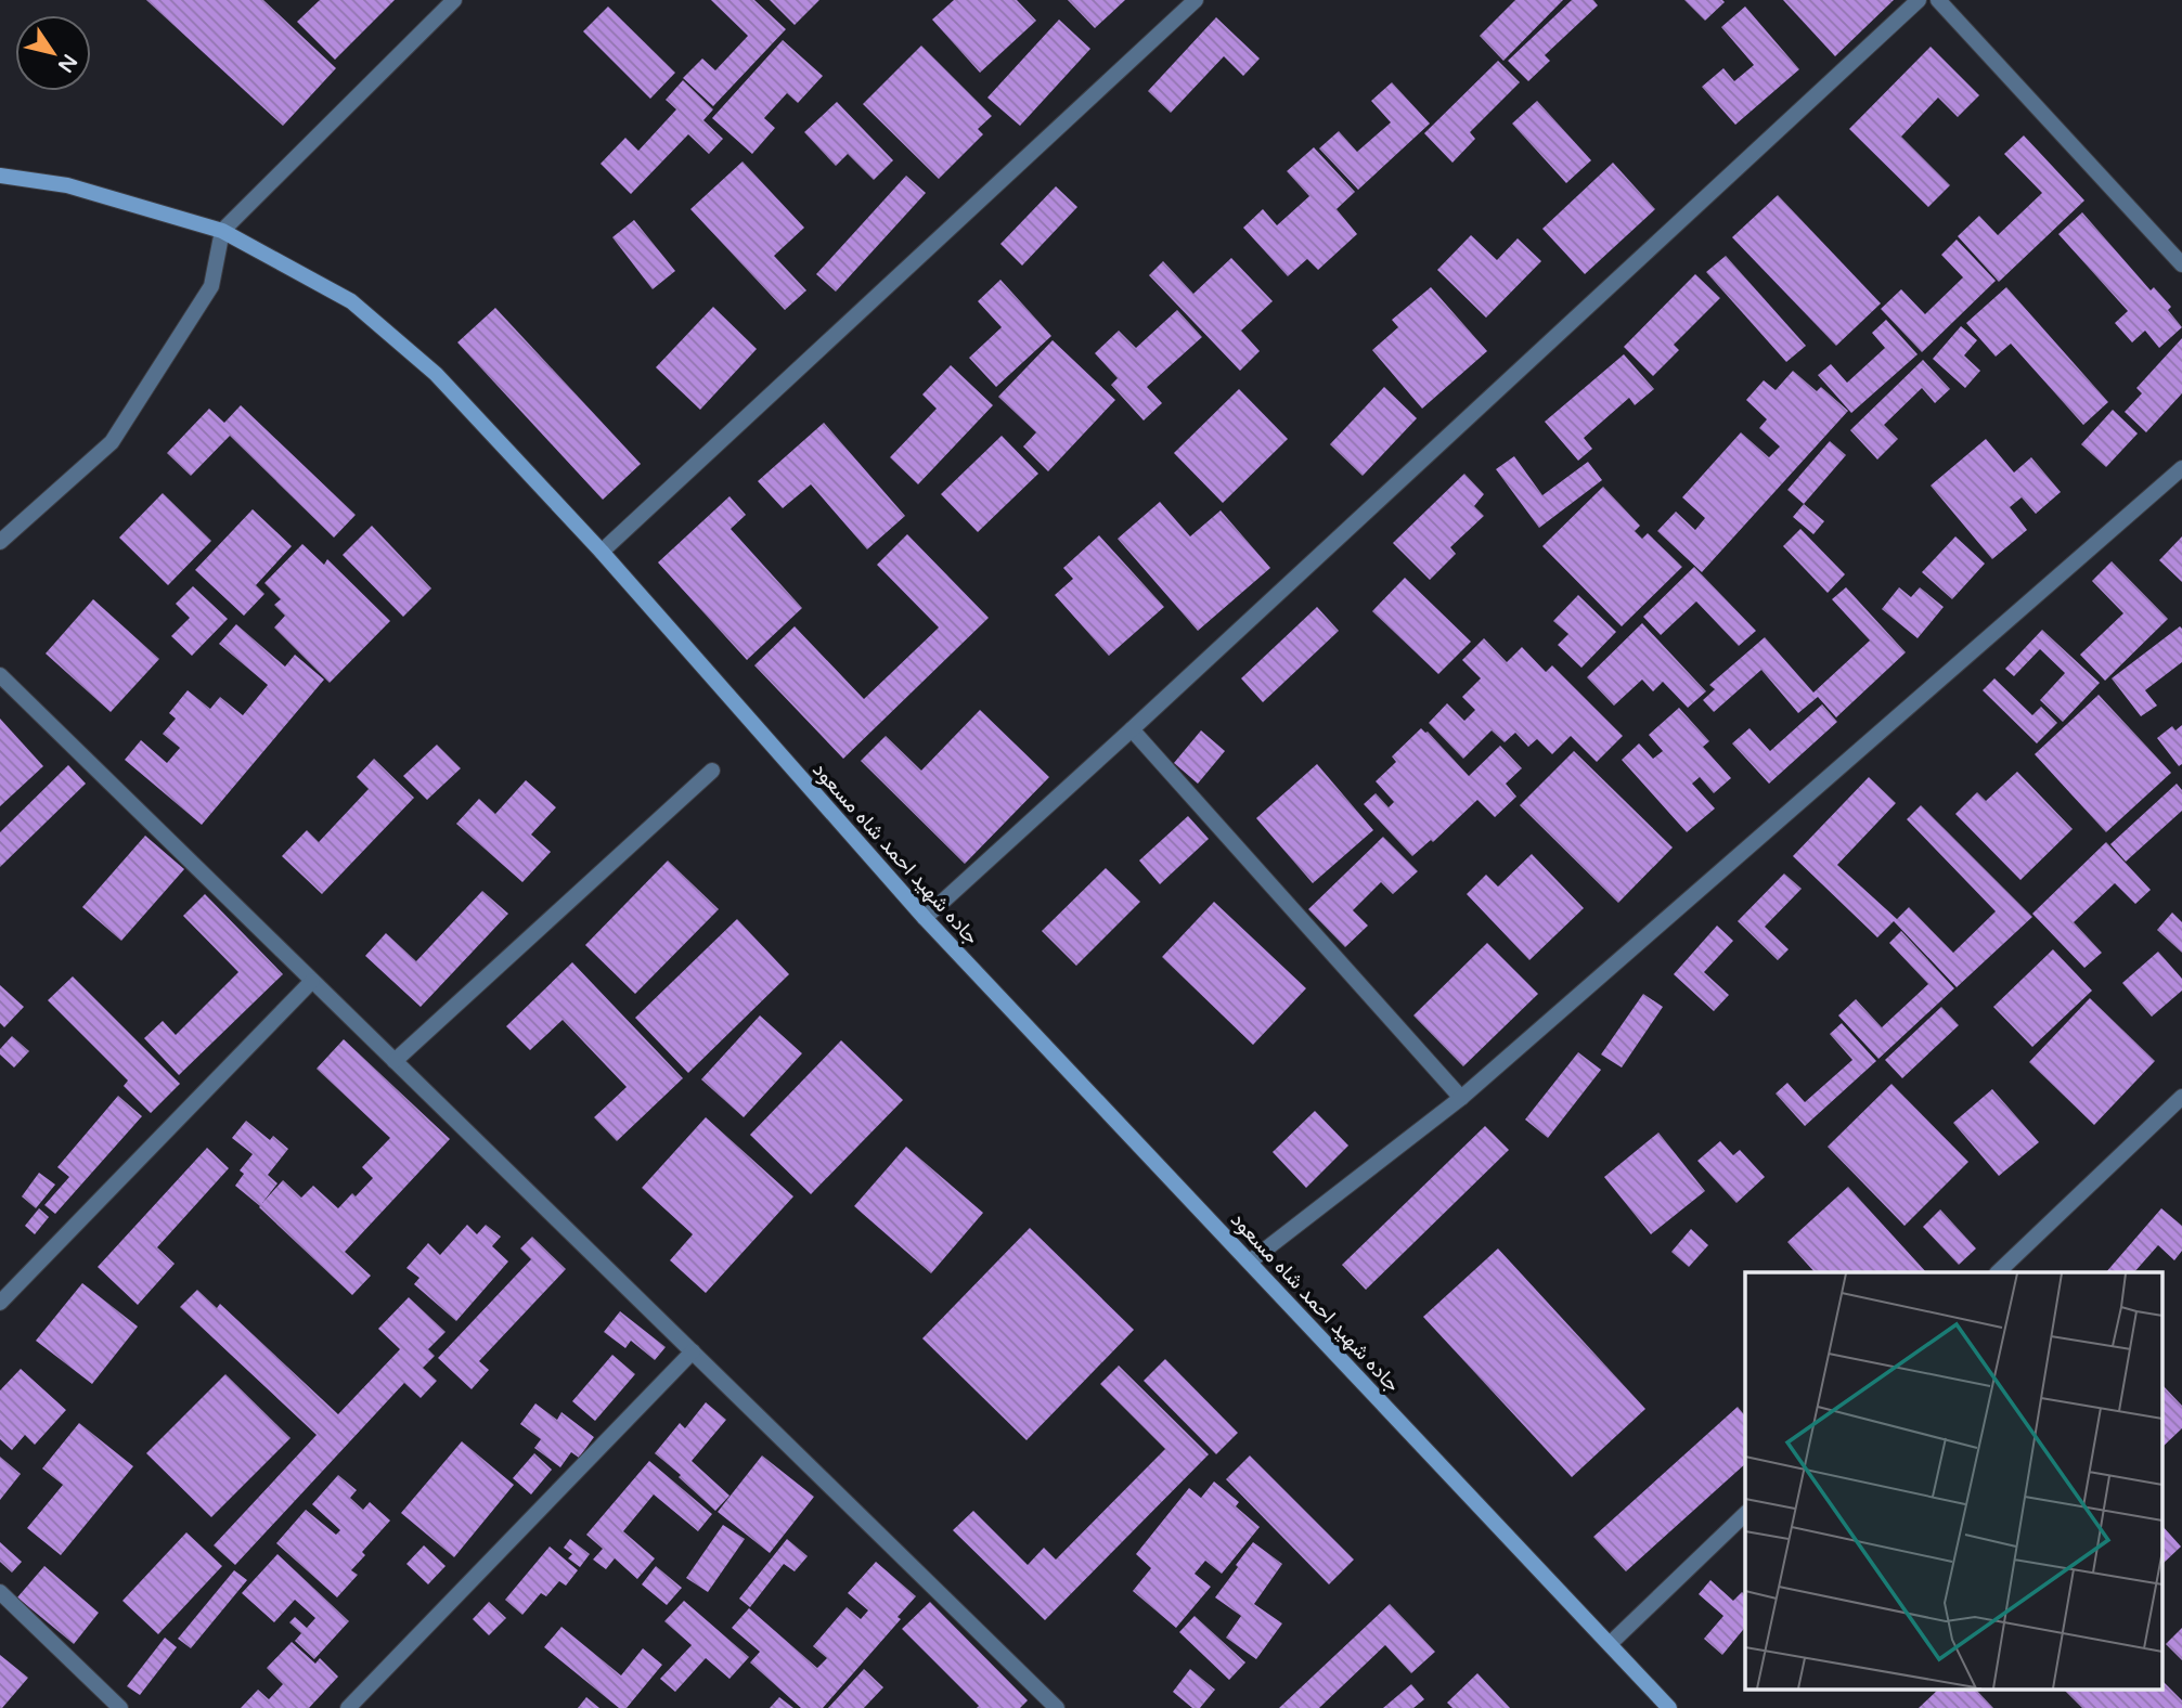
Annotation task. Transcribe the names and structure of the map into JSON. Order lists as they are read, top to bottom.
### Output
{
  "streets": {
    "main road": ["جاده شهيد احمد شاه مسعود"]
  },
  "north": "bottom right"
}
